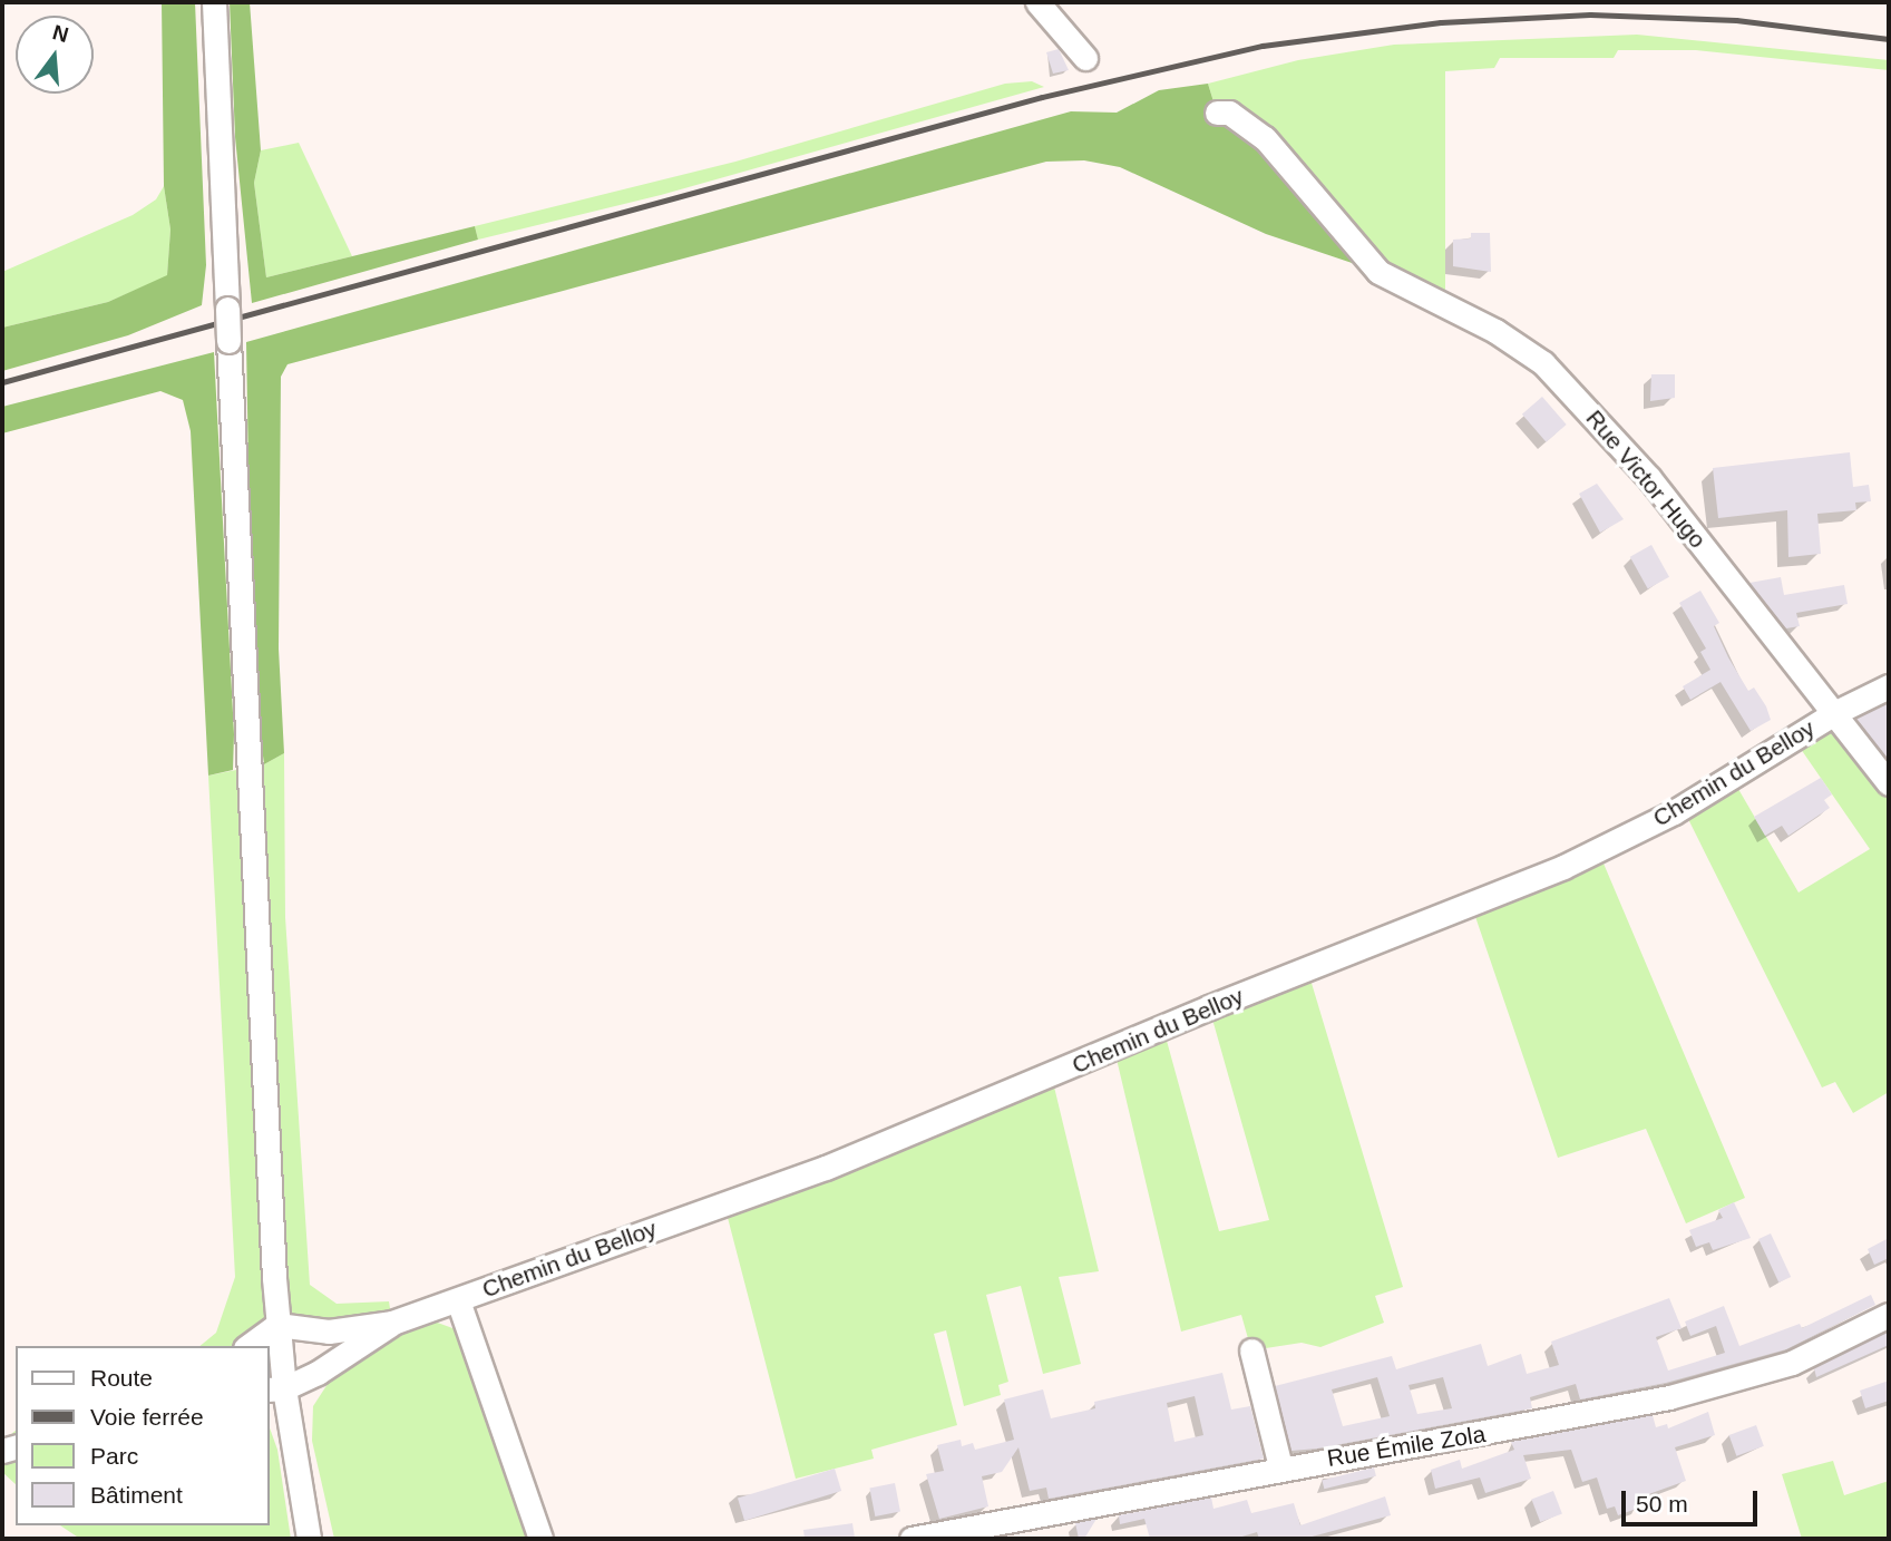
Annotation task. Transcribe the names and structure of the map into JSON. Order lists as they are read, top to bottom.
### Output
{
  "streets": {
    "street": ["Rue Victor Hugo", "Chemin du Belloy", "Rue Émile Zola"]
  },
  "crossings": [
    ["Rue Victor Hugo", "Chemin du Belloy"]
  ],
  "legend": [
    "Route",
    "Voie ferrée",
    "Parc",
    "Bâtiment"
  ],
  "scale_bar": "50 m",
  "north": "top"
}
